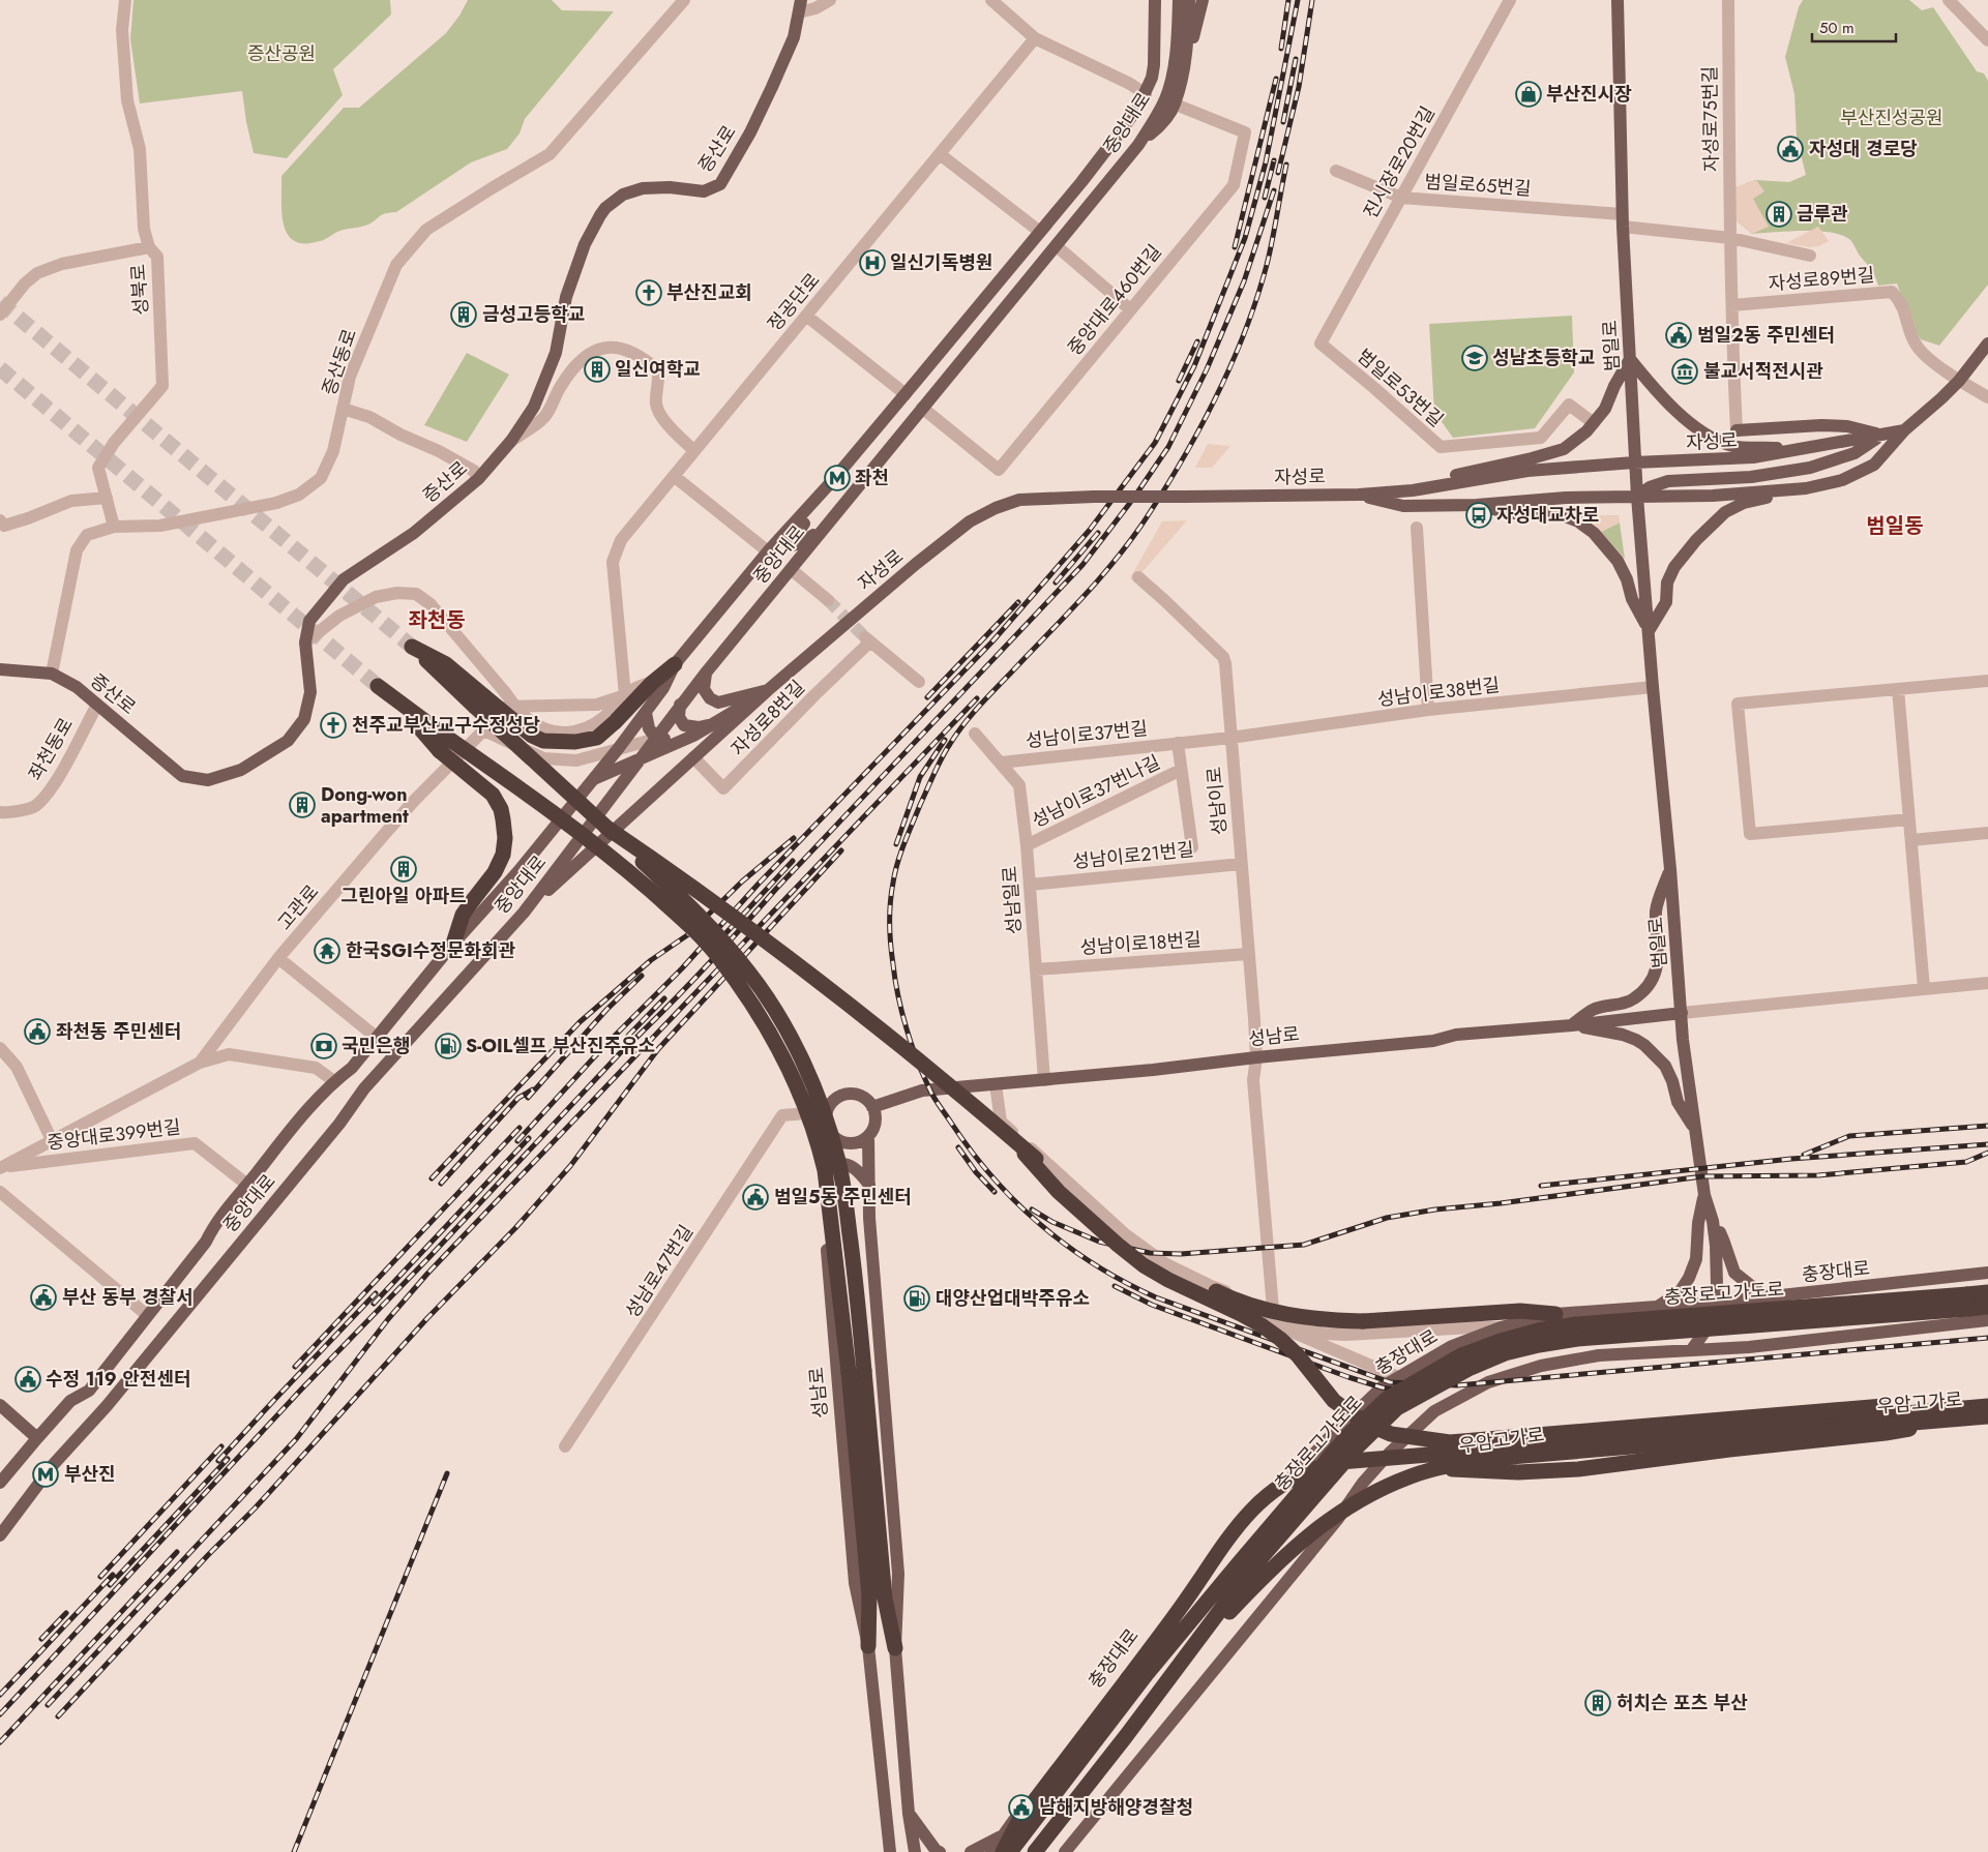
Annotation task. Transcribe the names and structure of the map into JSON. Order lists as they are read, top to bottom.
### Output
{
  "streets": {
    "highway": ["성남로", "충장로고가도로", "우암고가로"],
    "main road": [
      "중앙대로",
      "증산로",
      "범일로",
      "자성로",
      "충장대로"
    ],
    "street": [
      "자성로75번길",
      "진시장로20번길",
      "범일로65번길",
      "자성로89번길",
      "성북로",
      "중앙대로460번길",
      "정공단로",
      "증산동로",
      "범일로53번길",
      "성남이로38번길",
      "자성로8번길",
      "성남이로37번길",
      "좌천동로",
      "성남이로37번나길",
      "성남이로",
      "성남이로21번길",
      "성남일로",
      "고관로",
      "성남이로18번길",
      "중앙대로399번길",
      "성남로47번길"
    ]
  },
  "crossings": [
    ["자성로75번길", "자성로89번길"],
    ["중앙대로", "중앙대로460번길"],
    ["중앙대로", "정공단로"],
    ["중앙대로", "자성로"],
    ["중앙대로", "중앙대로399번길"],
    ["증산로", "증산동로"],
    ["증산로", "좌천동로"],
    ["진시장로20번길", "범일로65번길"],
    ["진시장로20번길", "범일로53번길"],
    ["범일로65번길", "범일로"],
    ["자성로89번길", "자성로"],
    ["성북로", "증산동로"],
    ["정공단로", "고관로"],
    ["범일로", "자성로"],
    ["범일로", "성남이로38번길"],
    ["범일로", "성남로"],
    ["자성로", "자성로8번길"],
    ["성남이로38번길", "성남이로37번길"],
    ["성남이로38번길", "성남이로"],
    ["성남이로37번길", "성남이로"],
    ["성남이로37번길", "성남일로"],
    ["성남이로37번나길", "성남일로"],
    ["성남이로", "성남이로21번길"],
    ["성남이로", "성남이로18번길"],
    ["성남이로", "성남로"],
    ["성남이로21번길", "성남일로"],
    ["성남일로", "성남이로18번길"],
    ["성남일로", "성남로"],
    ["고관로", "중앙대로399번길"],
    ["성남로", "성남로47번길"],
    ["충장로고가도로", "우암고가로"]
  ],
  "districts": ["범일동", "좌천동"],
  "parks": ["증산공원", "부산진성공원"],
  "places": {
    "shop": ["부산진시장"],
    "public building": [
      "자성대 경로당",
      "범일2동 주민센터",
      "좌천동 주민센터",
      "범일5동 주민센터",
      "부산 동부 경찰서",
      "수정 119 안전센터",
      "남해지방해양경찰청"
    ],
    "building": [
      "금루관",
      "금성고등학교",
      "일신여학교",
      "Dong-won apartment",
      "그린아일 아파트",
      "허치슨 포츠 부산"
    ],
    "hospital": ["일신기독병원"],
    "church": ["부산진교회", "천주교부산교구수정성당"],
    "school or university": ["성남초등학교"],
    "museum": ["불교서적전시관"],
    "metro station": ["좌천", "부산진"],
    "bus stop": ["자성대교차로"],
    "temple": ["한국SGI수정문화회관"],
    "bank": ["국민은행"],
    "fuel station": ["S-OIL셀프 부산진주유소", "대양산업대박주유소"]
  },
  "scale_bar": "50 m"
}
